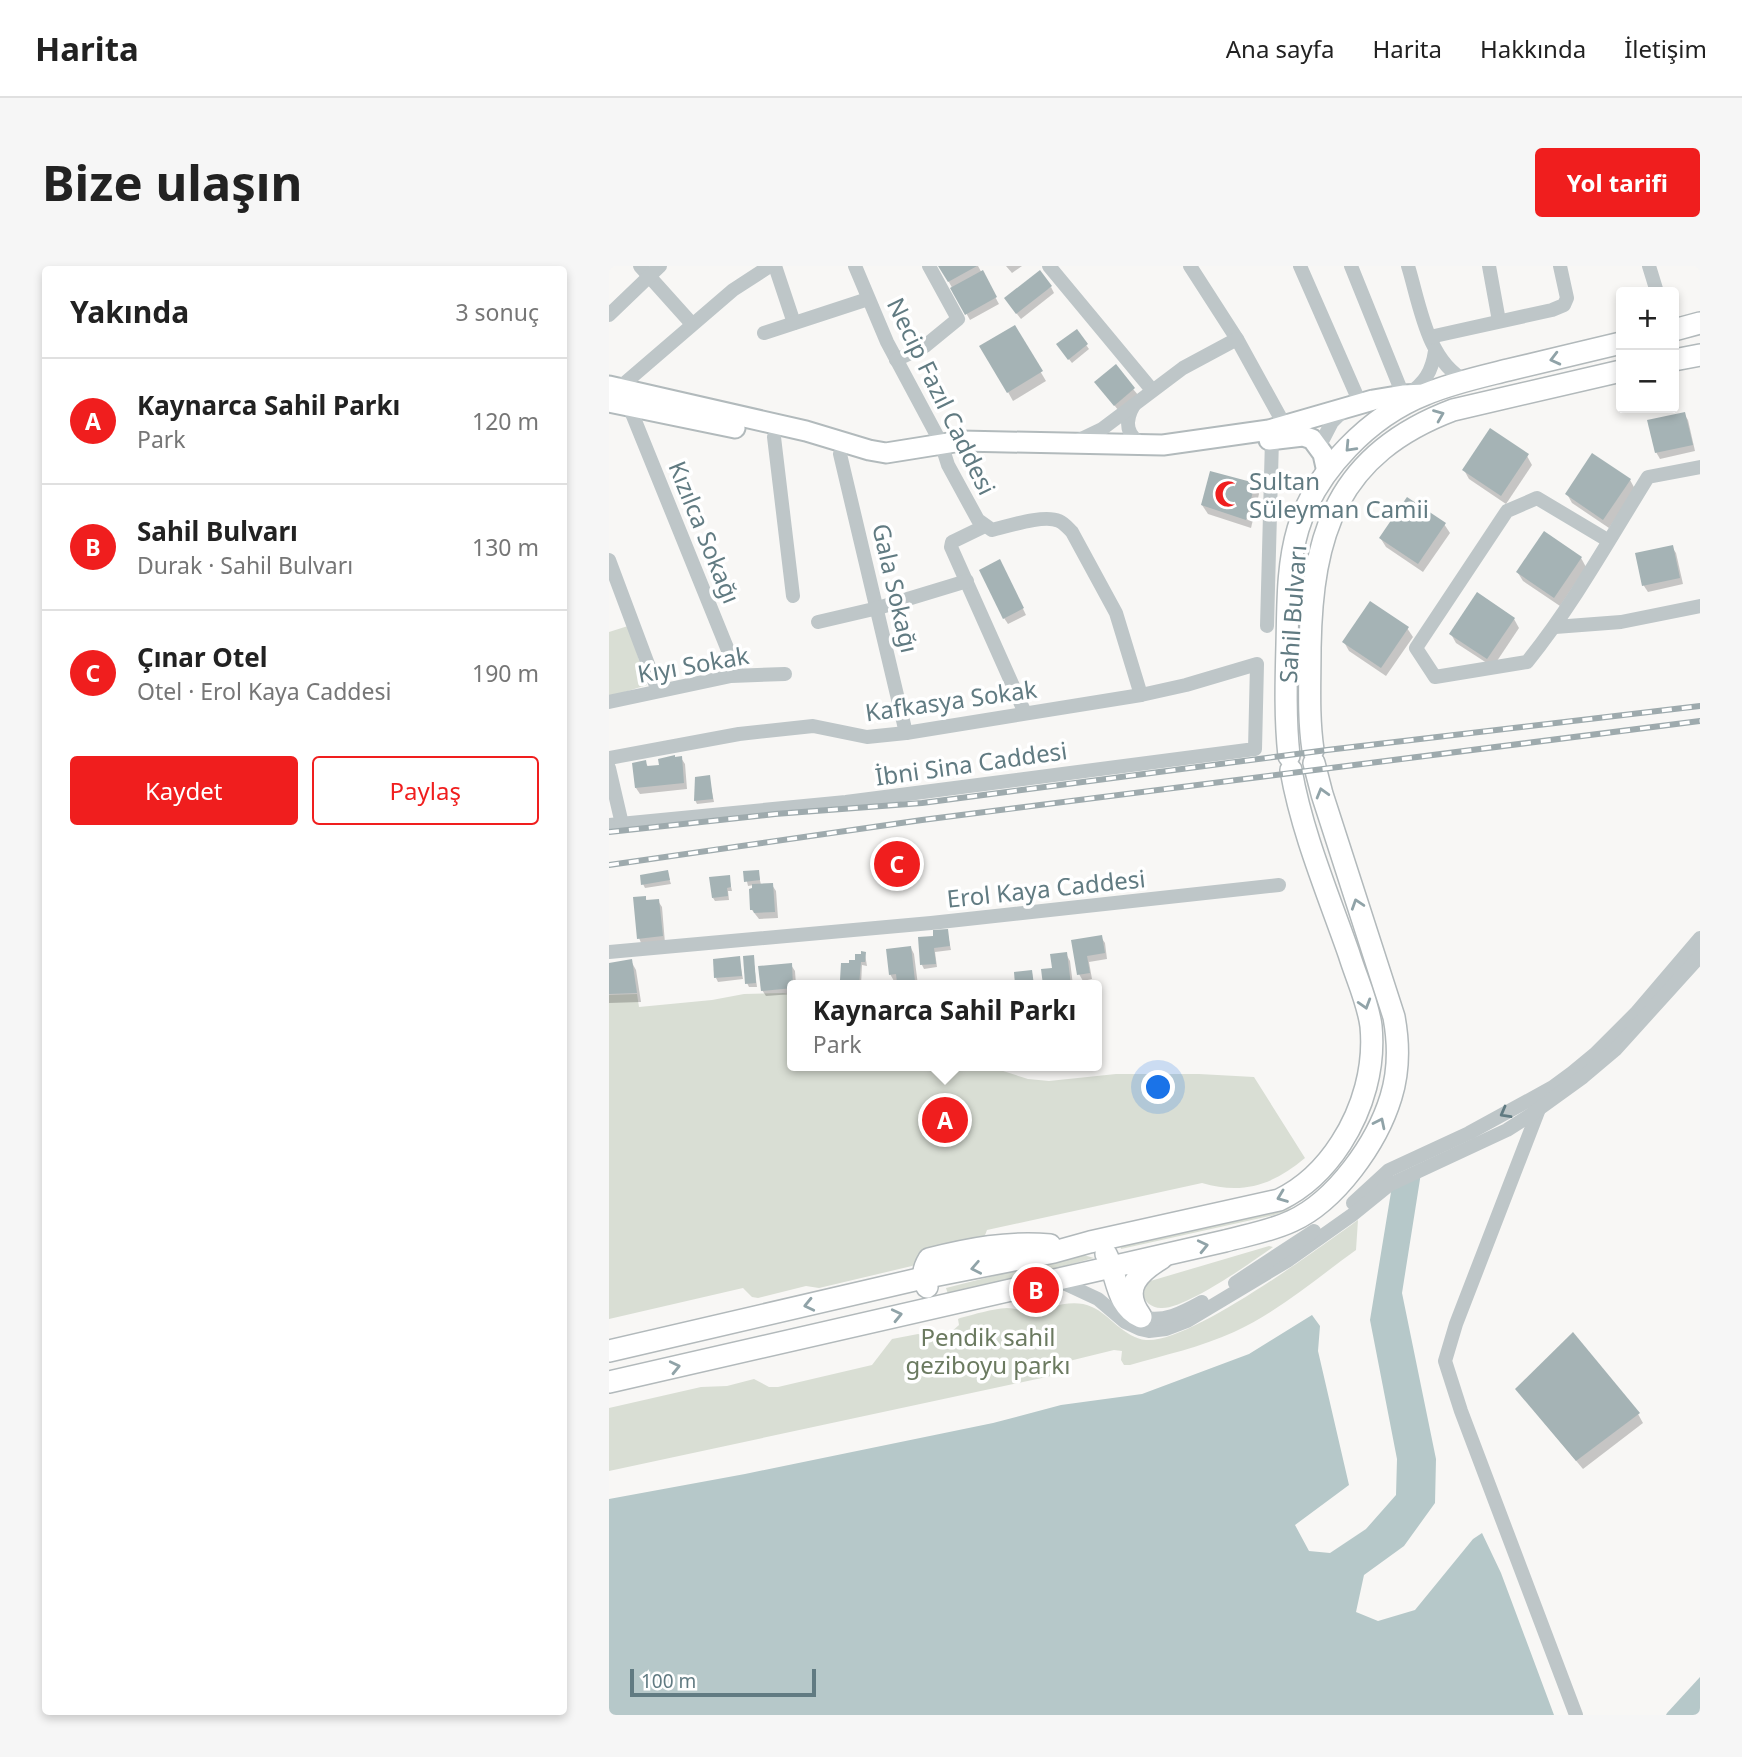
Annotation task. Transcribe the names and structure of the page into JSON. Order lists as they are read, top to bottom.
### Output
{
  "streets": {
    "highway": ["Sahil Bulvarı"],
    "street": [
      "Necip Fazıl Caddesi",
      "Kızılca Sokağı",
      "Gala Sokağı",
      "Kıyı Sokak",
      "Kafkasya Sokak",
      "İbni Sina Caddesi",
      "Erol Kaya Caddesi"
    ]
  },
  "crossings": [
    ["Necip Fazıl Caddesi", "Kafkasya Sokak"],
    ["Kızılca Sokağı", "Kıyı Sokak"],
    ["Gala Sokağı", "Kafkasya Sokak"],
    ["Kafkasya Sokak", "İbni Sina Caddesi"]
  ],
  "parks": ["Pendik sahil geziboyu parkı"],
  "places": {
    "mosque": ["Sultan Süleyman Camii"]
  },
  "scale_bar": "100 m",
  "page": {
    "header": "Harita",
    "nav": [
      "Ana sayfa",
      "Harita",
      "Hakkında",
      "İletişim"
    ],
    "buttons": [
      "Yol tarifi",
      ["Kaydet", "Paylaş"]
    ],
    "title": "Bize ulaşın",
    "heading": ["Yakında", "3 sonuç"],
    "map_buttons": ["+", "−"],
    "list": [
      {
        "mark": "A",
        "name": "Kaynarca Sahil Parkı",
        "note": "Park",
        "value": "120 m"
      },
      {
        "mark": "B",
        "name": "Sahil Bulvarı",
        "note": "Durak · Sahil Bulvarı",
        "value": "130 m"
      },
      {
        "mark": "C",
        "name": "Çınar Otel",
        "note": "Otel · Erol Kaya Caddesi",
        "value": "190 m"
      }
    ],
    "pins": ["C", "A", "B"],
    "popup": ["Kaynarca Sahil Parkı", "Park"],
    "scale": "100 m"
  }
}
